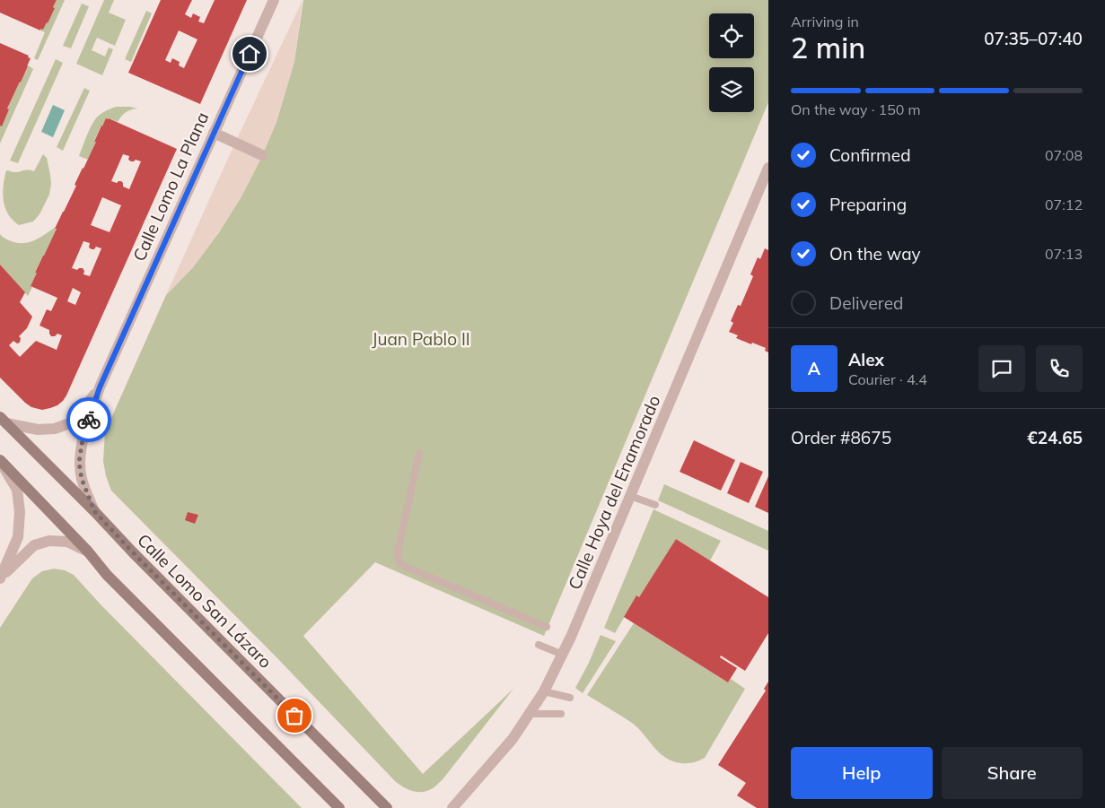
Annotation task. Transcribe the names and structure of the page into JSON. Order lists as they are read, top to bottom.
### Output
{
  "streets": {
    "street": ["Calle Lomo La Plana", "Calle Hoya del Enamorado", "Calle Lomo San Lázaro"]
  },
  "crossings": [
    ["Calle Lomo La Plana", "Calle Lomo San Lázaro"]
  ],
  "parks": ["Juan Pablo II"],
  "page": {
    "heading": ["2 min", "Arriving in", "07:35–07:40"],
    "panel": [
      "Alex",
      "Courier · 4.4",
      "Order #8675",
      "€24.65"
    ],
    "bar": "On the way · 150 m",
    "list": [
      ["Confirmed", "07:08"],
      ["Preparing", "07:12"],
      ["On the way", "07:13"],
      "Delivered"
    ],
    "round": "A",
    "buttons": ["Help", "Share"]
  }
}
